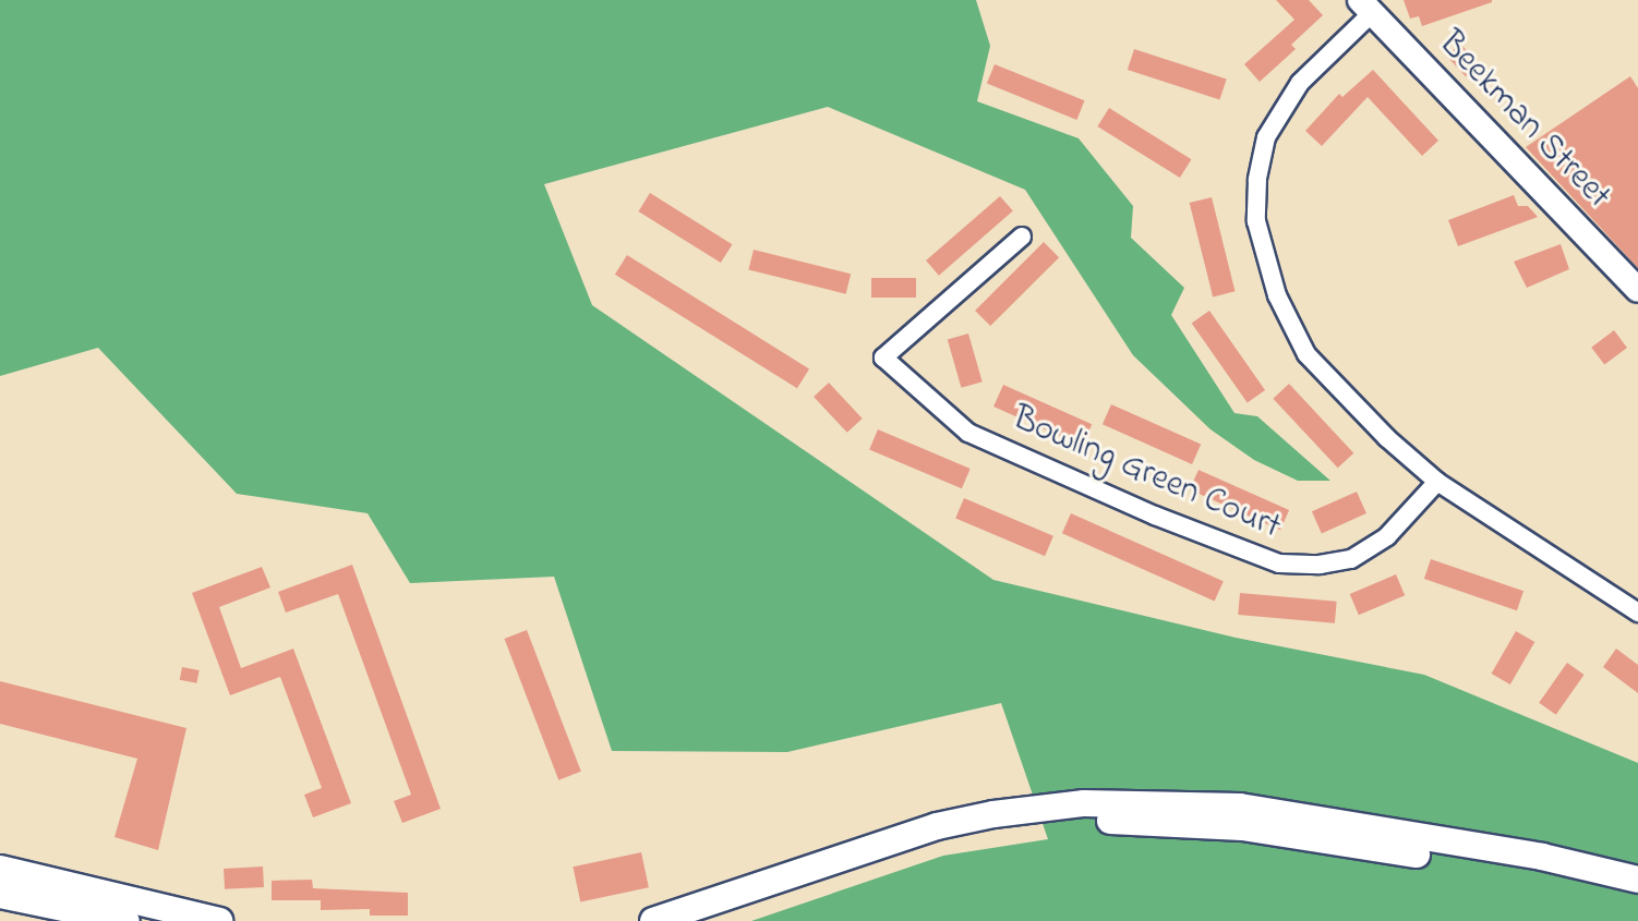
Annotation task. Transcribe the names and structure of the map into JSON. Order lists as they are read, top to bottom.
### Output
{
  "streets": {
    "main road": ["Beekman Street"],
    "street": ["Bowling Green Court"]
  }
}
